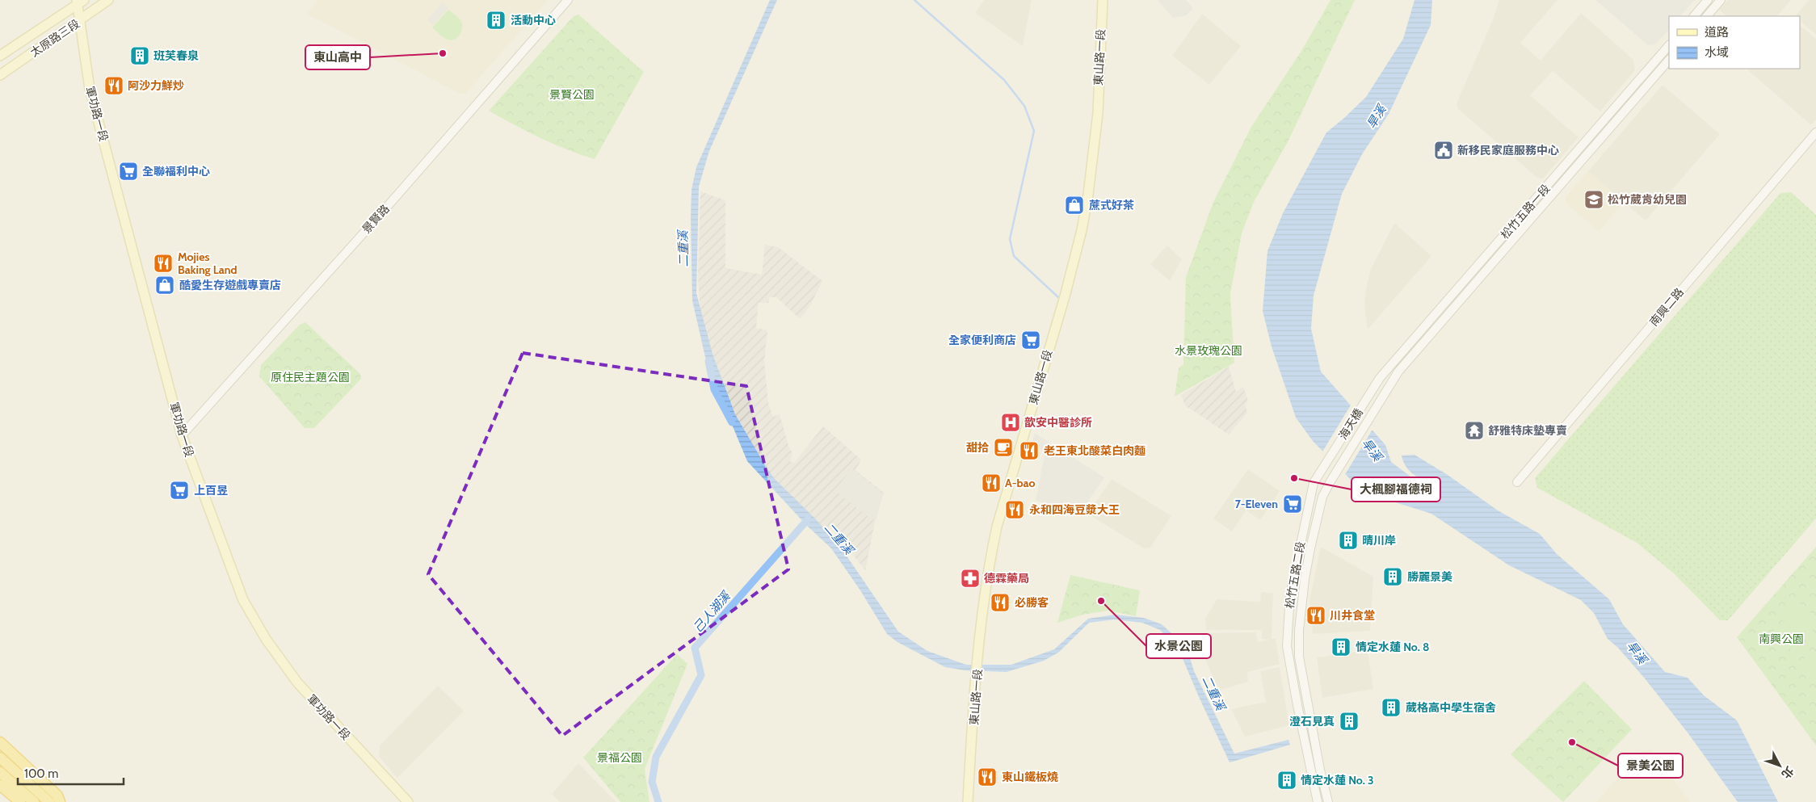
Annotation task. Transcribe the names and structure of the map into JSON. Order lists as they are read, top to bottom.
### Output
{
  "streets": {
    "main road": ["太原路三段", "東山路一段", "軍功路一段"],
    "street": [
      "松竹五路一段",
      "景賢路",
      "南興二路",
      "海天橋",
      "松竹五路二段"
    ]
  },
  "crossings": [
    ["太原路三段", "軍功路一段"],
    ["軍功路一段", "景賢路"],
    ["松竹五路一段", "海天橋"],
    ["海天橋", "松竹五路二段"]
  ],
  "water": ["旱溪", "二重溪", "己人湖溪"],
  "parks": [
    "景賢公園",
    "水景玫瑰公園",
    "原住民主題公園",
    "南興公園",
    "景福公園"
  ],
  "places": {
    "building": [
      "活動中心",
      "班芙春泉",
      "晴川岸",
      "勝麗景美",
      "情定水蓮 No. 8",
      "葳格高中學生宿舍",
      "澄石見真",
      "情定水蓮 No. 3"
    ],
    "other": [
      "東山高中",
      "大楓腳福德祠",
      "水景公園",
      "景美公園"
    ],
    "restaurant": [
      "阿沙力鮮炒",
      "Mojies Baking Land",
      "老王東北酸菜白肉麵",
      "A-bao",
      "永和四海豆漿大王",
      "必勝客",
      "川井食堂",
      "東山鐵板燒"
    ],
    "public building": ["新移民家庭服務中心"],
    "supermarket": [
      "全聯福利中心",
      "全家便利商店",
      "上百昱",
      "7-Eleven"
    ],
    "school or university": ["松竹葳肯幼兒園"],
    "shop": ["蔗式好茶", "酷愛生存遊戲專賣店"],
    "hospital": ["歆安中醫診所"],
    "temple": ["舒雅特床墊專賣"],
    "cafe": ["甜拾"],
    "pharmacy": ["德霖藥局"]
  },
  "legend": ["道路", "水域"],
  "scale_bar": "100 m",
  "north": "bottom right"
}
